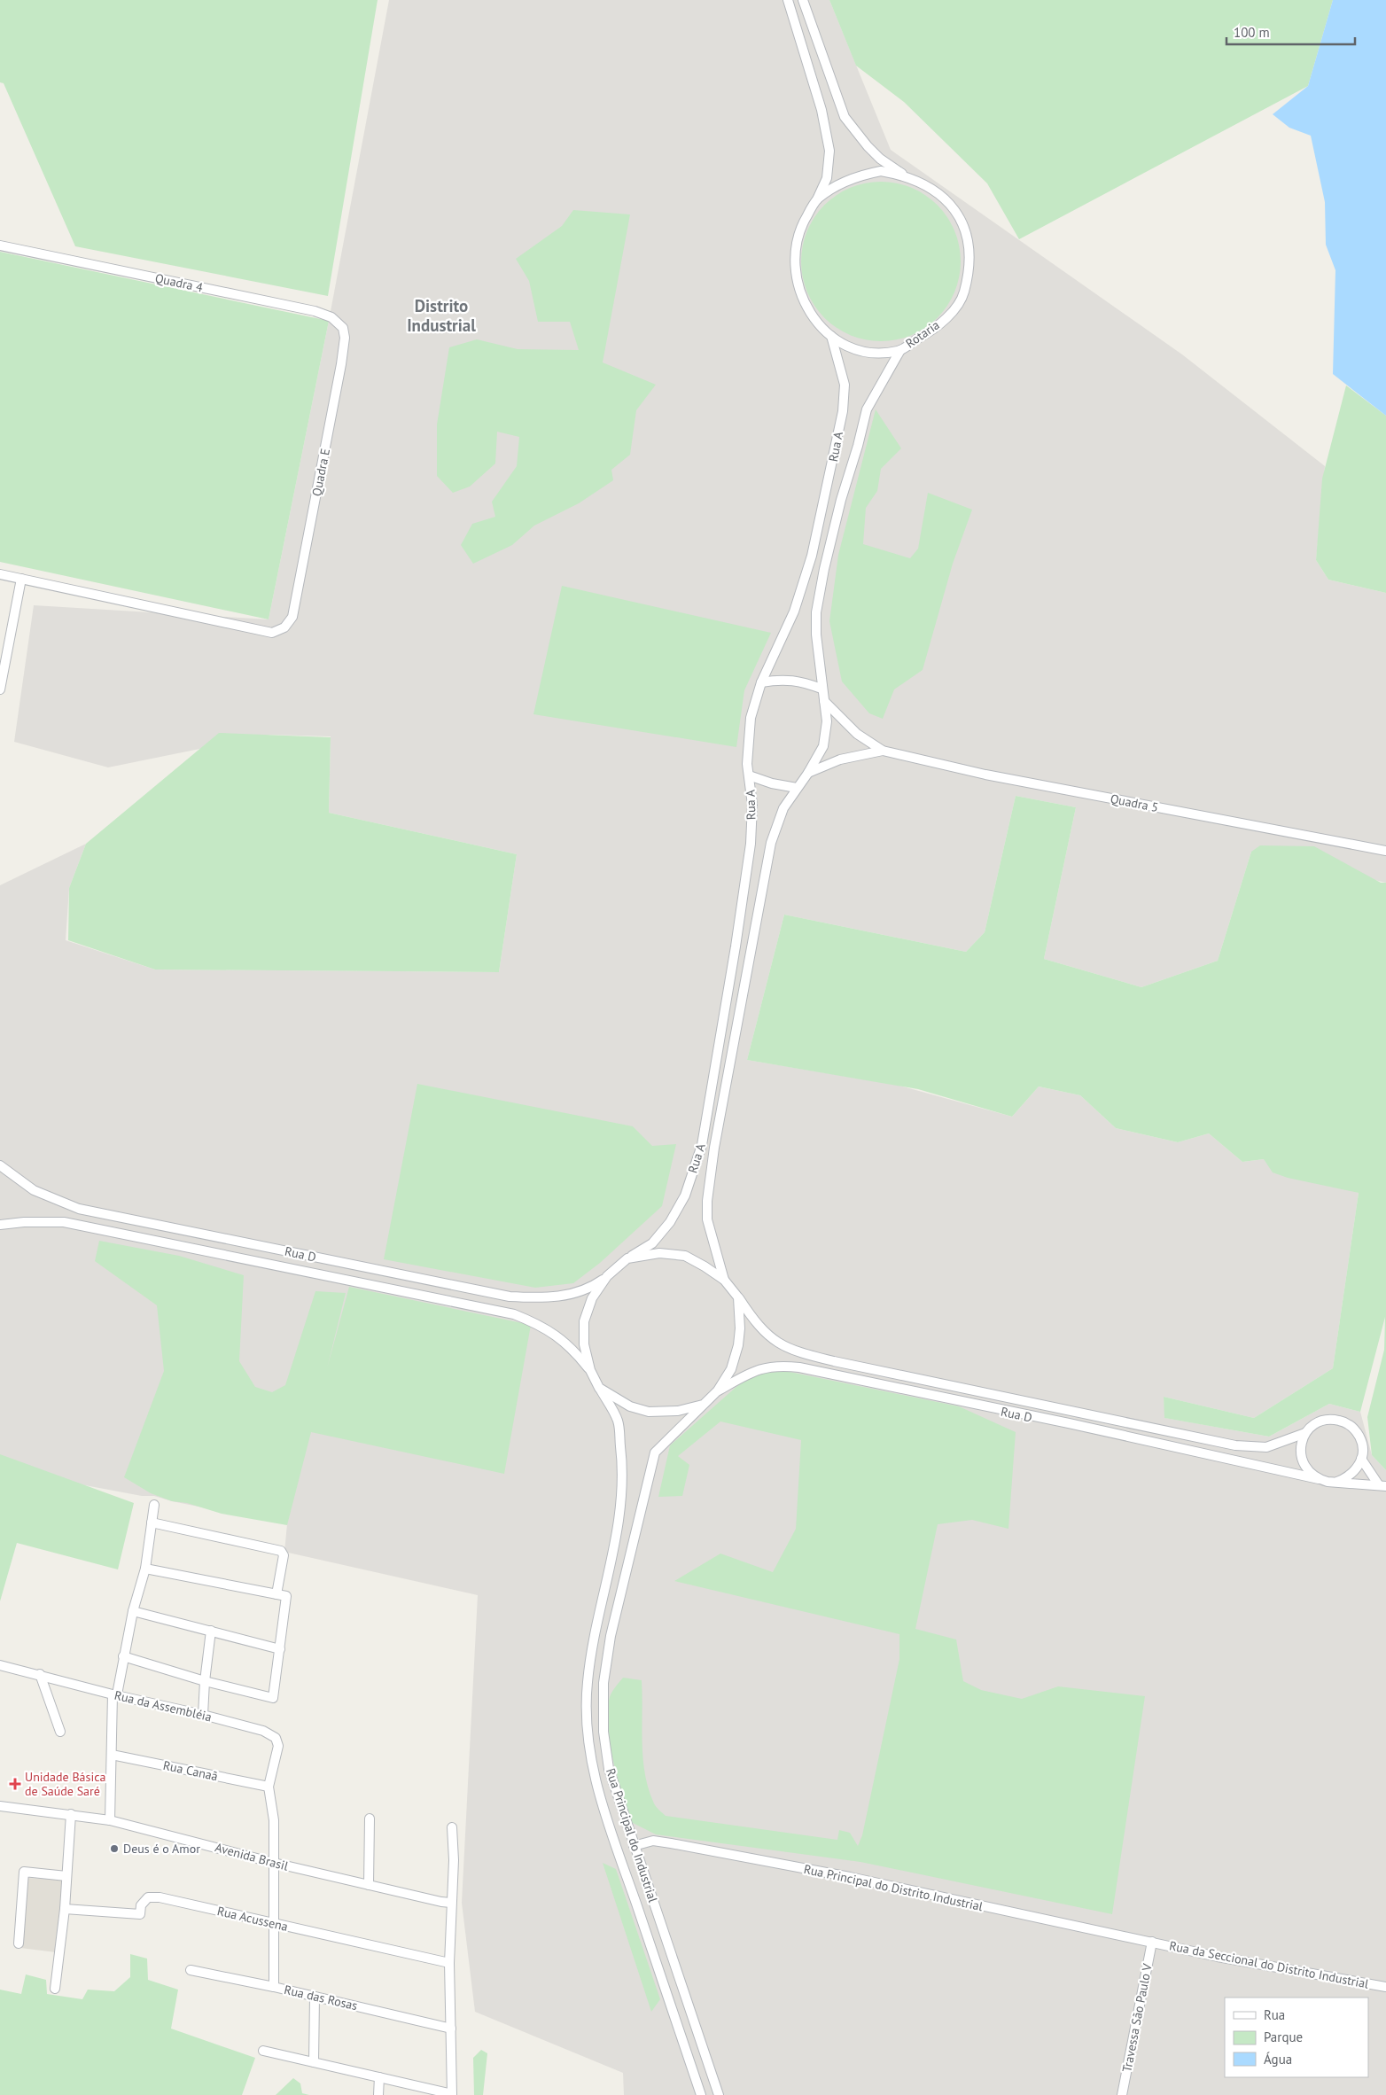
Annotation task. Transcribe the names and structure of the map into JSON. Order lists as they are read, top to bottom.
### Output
{
  "streets": {
    "street": [
      "Quadra 4",
      "Rotaria",
      "Rua A",
      "Quadra E",
      "Quadra 5",
      "Rua D",
      "Rua da Assembléia",
      "Rua Canaã",
      "Rua Principal do Industrial",
      "Avenida Brasil",
      "Rua Principal do Distrito Industrial",
      "Rua Acussena",
      "Rua da Seccional do Distrito Industrial",
      "Rua das Rosas",
      "Travessa São Paulo V"
    ]
  },
  "crossings": [
    ["Quadra 4", "Quadra E"],
    ["Rotaria", "Rua A"],
    ["Rua A", "Quadra 5"],
    ["Rua A", "Rua D"],
    ["Rua D", "Rua Principal do Industrial"],
    ["Rua da Assembléia", "Rua Canaã"],
    ["Rua Principal do Industrial", "Rua Principal do Distrito Industrial"],
    ["Rua Principal do Distrito Industrial", "Rua da Seccional do Distrito Industrial"],
    ["Rua Principal do Distrito Industrial", "Travessa São Paulo V"],
    ["Rua da Seccional do Distrito Industrial", "Travessa São Paulo V"]
  ],
  "districts": ["Distrito Industrial"],
  "places": {
    "health": ["Unidade Básica de Saúde Saré"],
    "other": ["Deus é o Amor"]
  },
  "legend": ["Rua", "Parque", "Água"],
  "scale_bar": "100 m"
}
